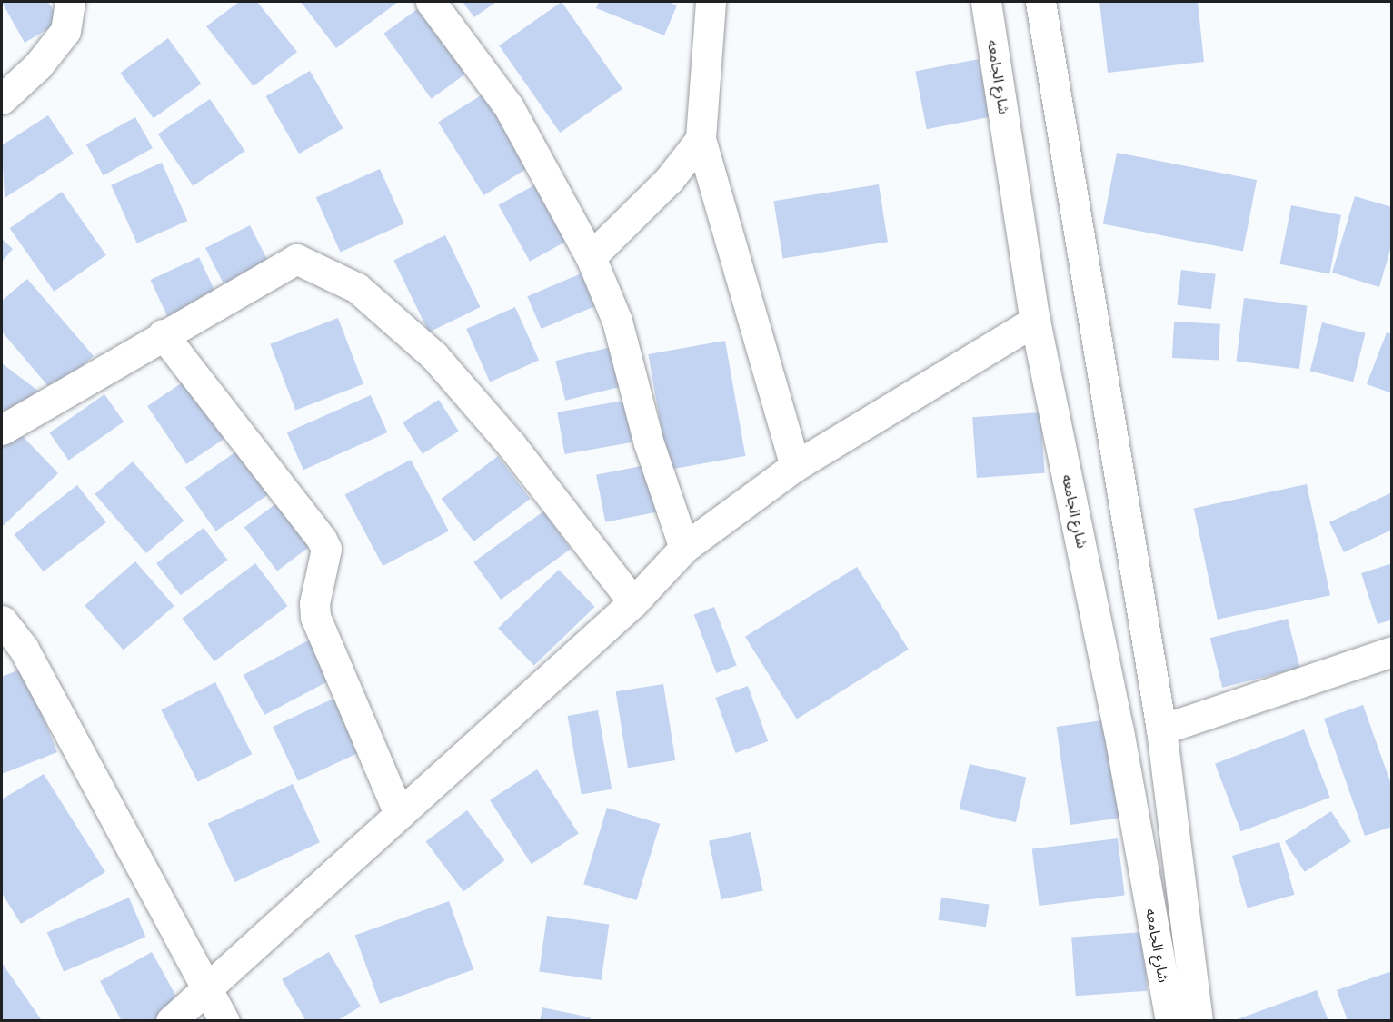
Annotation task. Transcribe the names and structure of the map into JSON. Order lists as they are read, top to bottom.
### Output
{
  "streets": {
    "street": ["شارع الجامعه"]
  }
}
